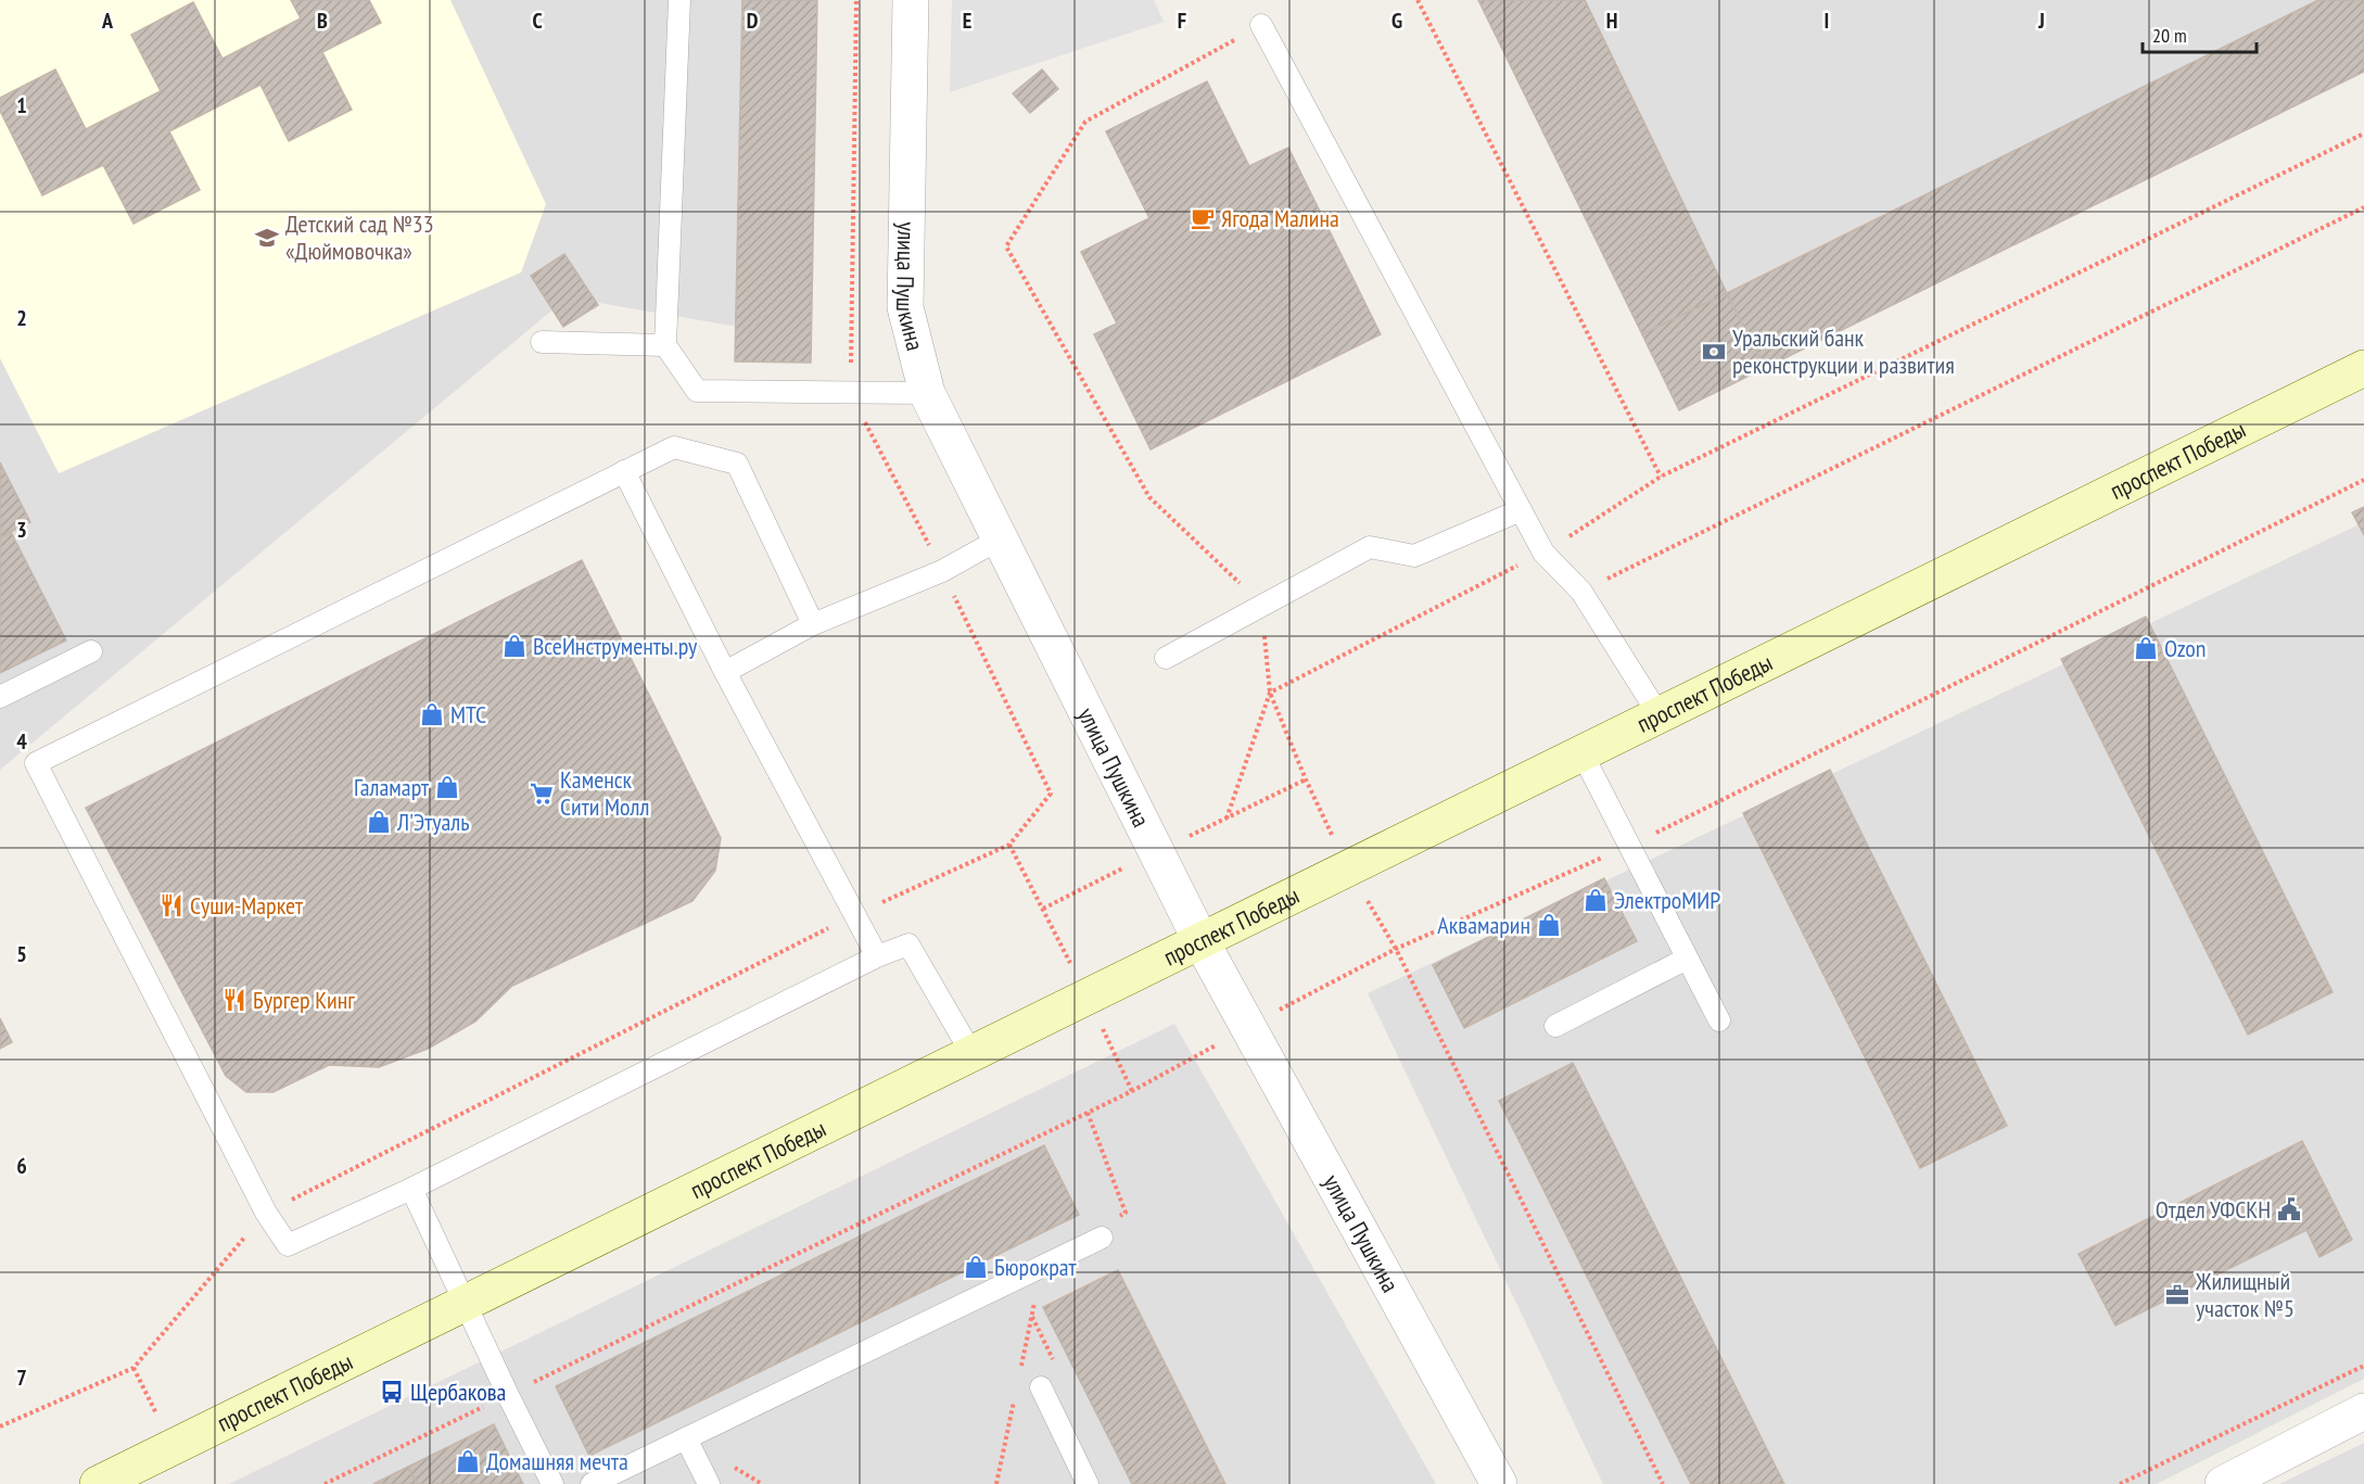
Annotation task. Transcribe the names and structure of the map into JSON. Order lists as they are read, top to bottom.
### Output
{
  "streets": {
    "main road": ["проспект Победы"],
    "street": ["улица Пушкина"]
  },
  "crossings": [
    ["улица Пушкина", "проспект Победы"]
  ],
  "places": {
    "cafe": ["Ягода Малина"],
    "school or university": ["Детский сад №33 «Дюймовочка»"],
    "bank": ["Уральский банк реконструкции и развития"],
    "shop": [
      "ВсеИнструменты.ру",
      "Ozon",
      "МТС",
      "Галамарт",
      "Л'Этуаль",
      "ЭлектроМИР",
      "Аквамарин",
      "Бюрократ",
      "Домашняя мечта"
    ],
    "supermarket": ["Каменск Сити Молл"],
    "restaurant": ["Суши-Маркет", "Бургер Кинг"],
    "public building": ["Отдел УФСКН"],
    "office": ["Жилищный участок №5"],
    "bus stop": ["Щербакова"]
  },
  "scale_bar": "20 m",
  "grid": {
    "columns": [
      "A",
      "B",
      "C",
      "D",
      "E",
      "F",
      "G",
      "H",
      "I",
      "J"
    ],
    "rows": [
      "1",
      "2",
      "3",
      "4",
      "5",
      "6",
      "7"
    ]
  }
}
